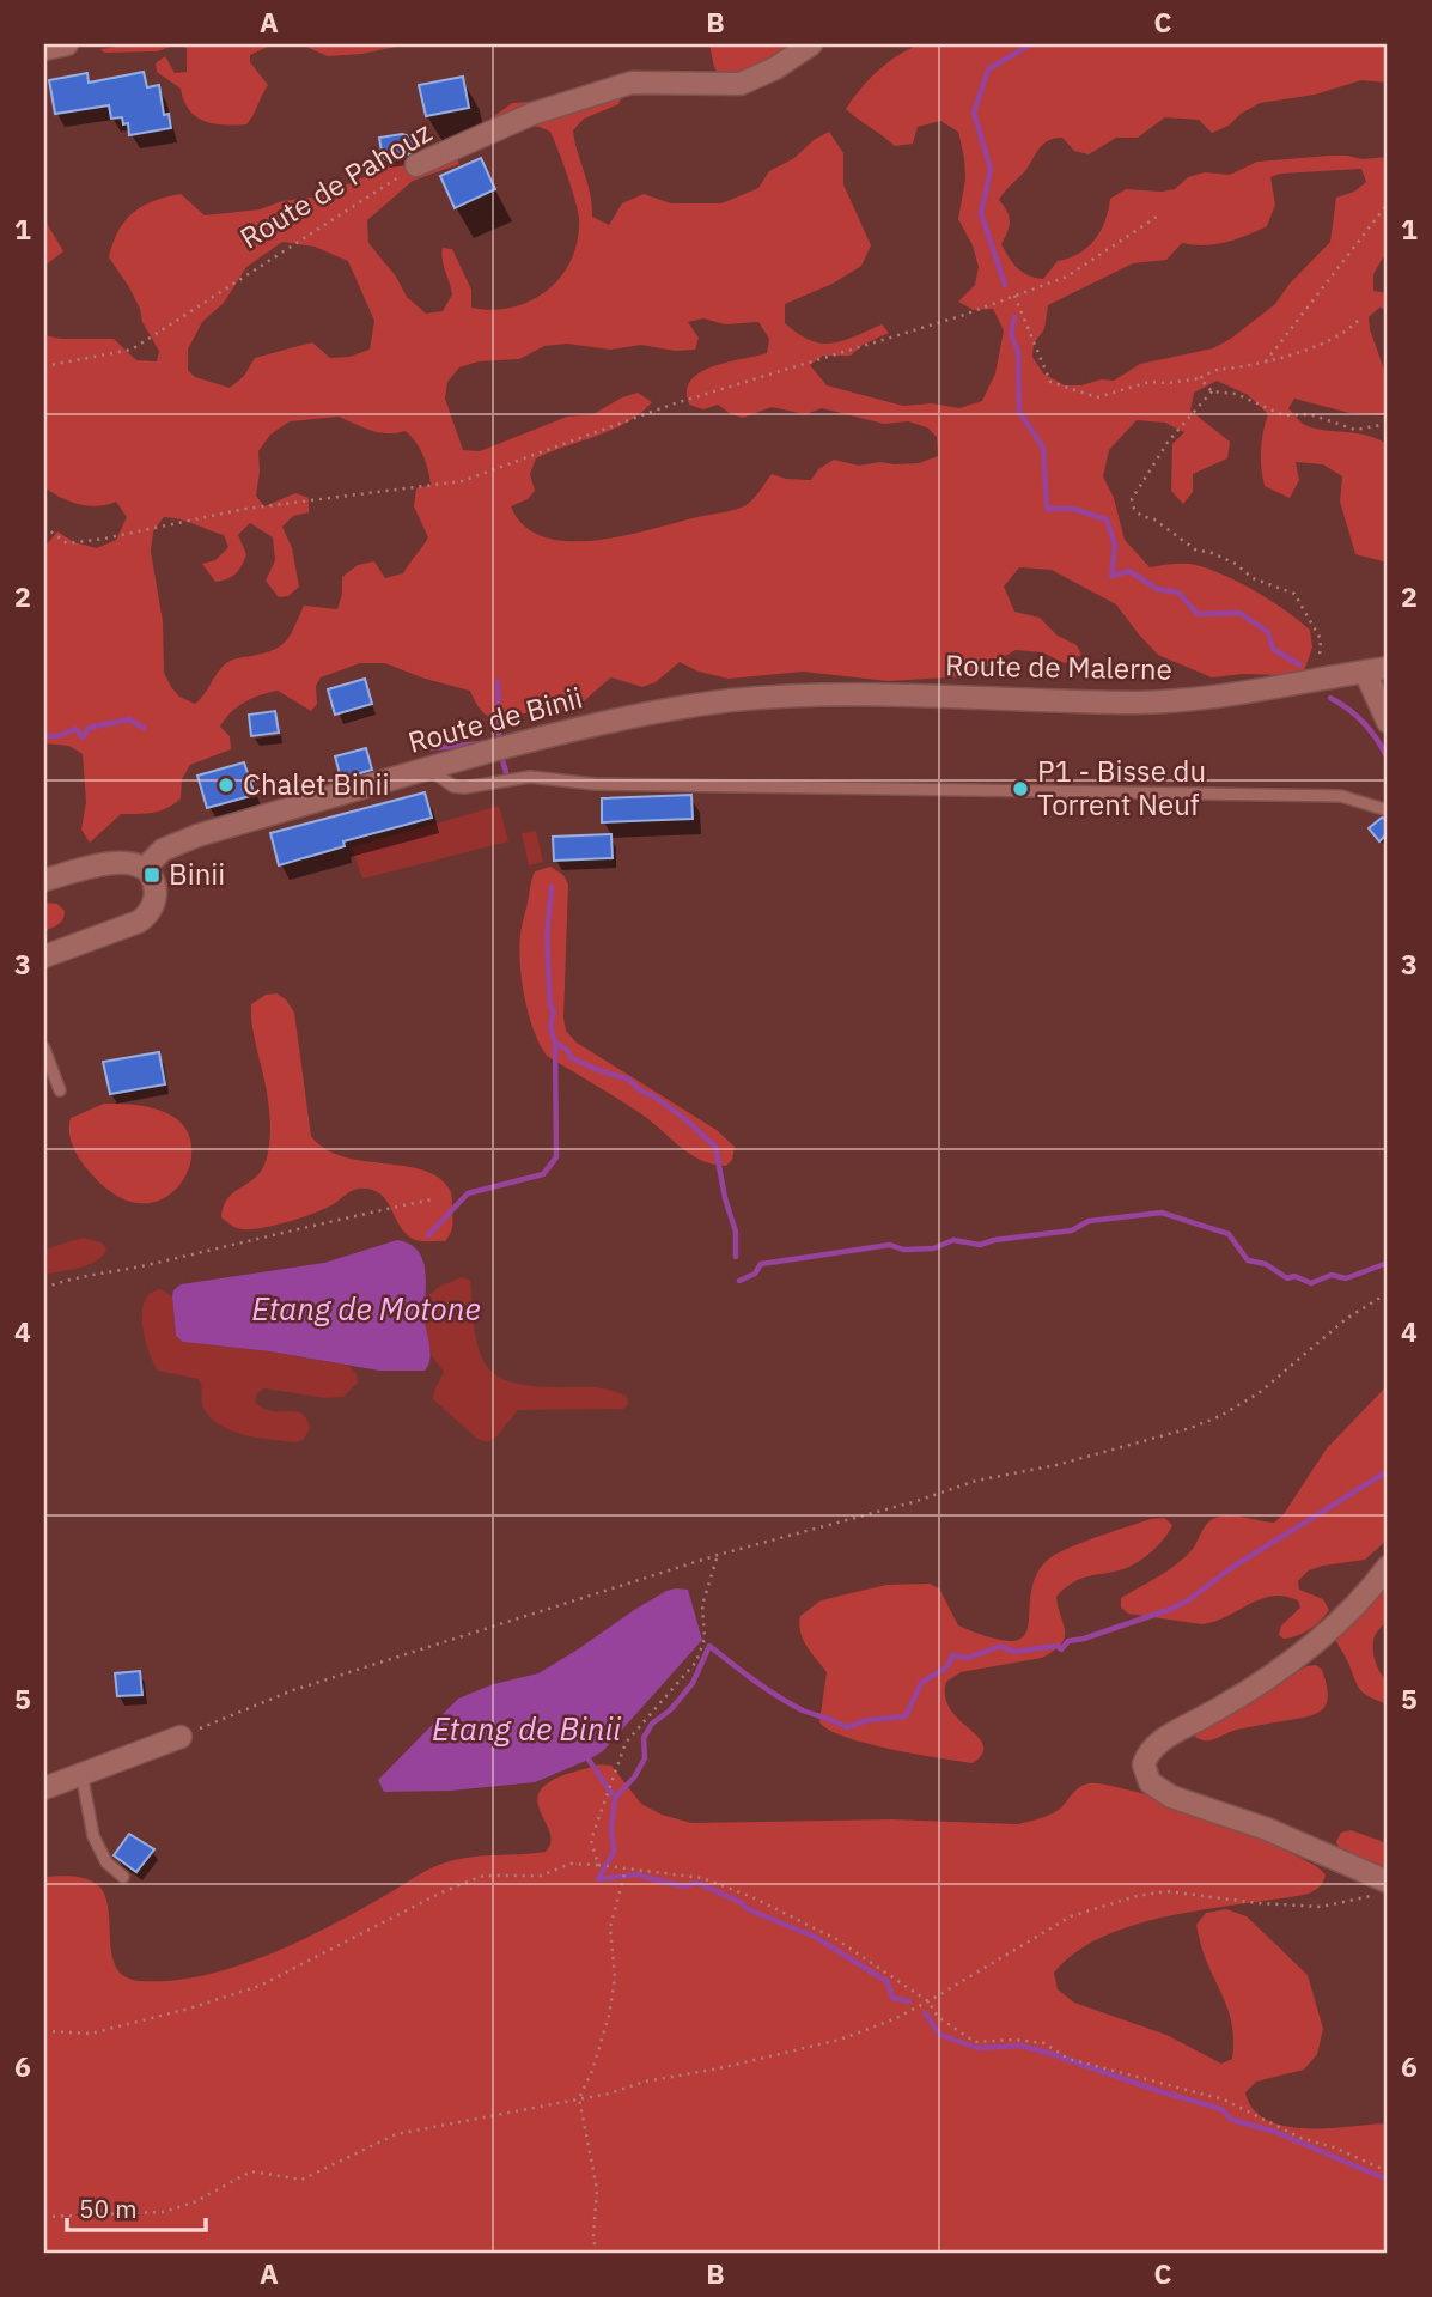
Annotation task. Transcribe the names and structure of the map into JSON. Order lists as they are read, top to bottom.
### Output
{
  "streets": {
    "street": ["Route de Pahouz", "Route de Malerne", "Route de Binii"]
  },
  "crossings": [
    ["Route de Malerne", "Route de Binii"]
  ],
  "water": ["Etang de Motone", "Etang de Binii"],
  "places": {
    "other": ["Chalet Binii", "P1 - Bisse du Torrent Neuf"],
    "transit": ["Binii"]
  },
  "scale_bar": "50 m",
  "grid": {
    "columns": ["A", "B", "C"],
    "rows": [
      "1",
      "2",
      "3",
      "4",
      "5",
      "6"
    ]
  }
}
